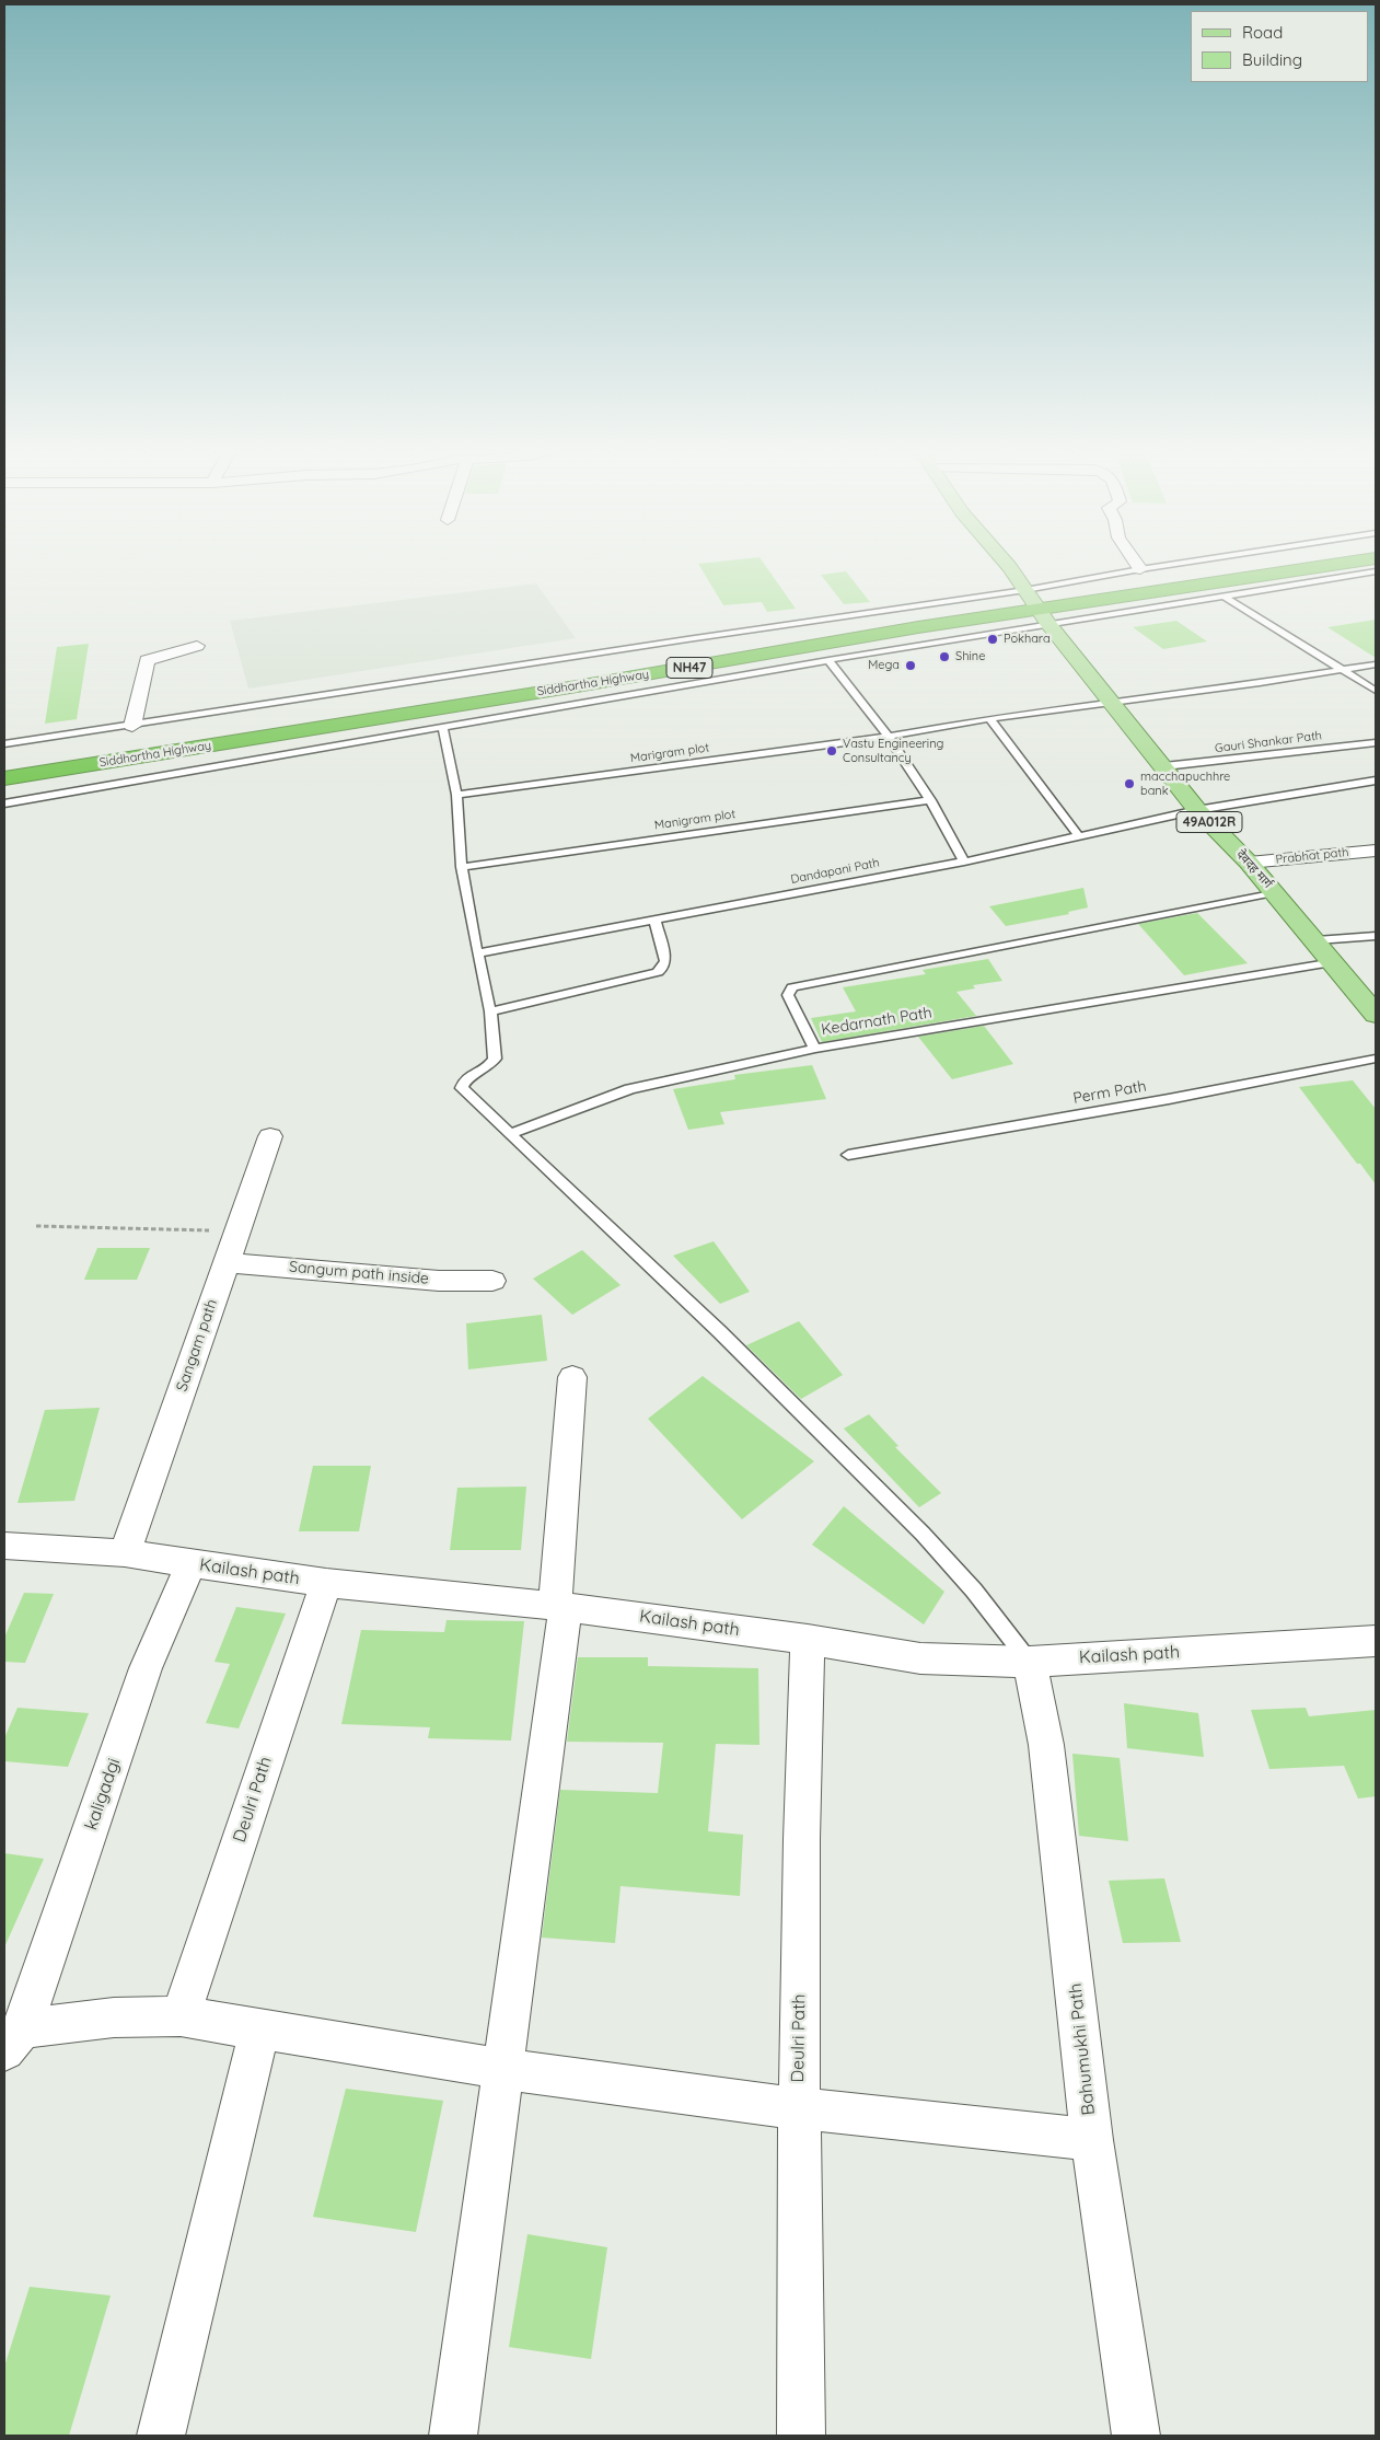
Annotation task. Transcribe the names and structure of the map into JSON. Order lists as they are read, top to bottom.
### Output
{
  "streets": {
    "highway": ["NH47", "Siddhartha Highway"],
    "main road": ["49A012R", "देवदह मार्ग"],
    "street": [
      "Prabhat path",
      "Sangum path inside",
      "Sangam path",
      "Kailash path",
      "kaligadgi",
      "Deulri Path",
      "Bahumukhi Path"
    ],
    "lane": [
      "Gauri Shankar Path",
      "Marigram plot",
      "Manigram plot",
      "Dandapani Path",
      "Kedarnath Path",
      "Perm Path"
    ]
  },
  "crossings": [
    ["Siddhartha Highway", "49A012R"],
    ["Siddhartha Highway", "देवदह मार्ग"],
    ["Gauri Shankar Path", "देवदह मार्ग"],
    ["Marigram plot", "देवदह मार्ग"],
    ["49A012R", "देवदह मार्ग"],
    ["Prabhat path", "देवदह मार्ग"],
    ["देवदह मार्ग", "Dandapani Path"],
    ["देवदह मार्ग", "Kedarnath Path"],
    ["Sangum path inside", "Sangam path"],
    ["Sangam path", "Kailash path"],
    ["Kailash path", "kaligadgi"],
    ["Kailash path", "Deulri Path"],
    ["Kailash path", "Bahumukhi Path"]
  ],
  "places": [
    "Pokhara",
    "Shine",
    "Mega",
    "Vastu Engineering Consultancy",
    "macchapuchhre bank"
  ],
  "legend": ["Road", "Building"]
}
